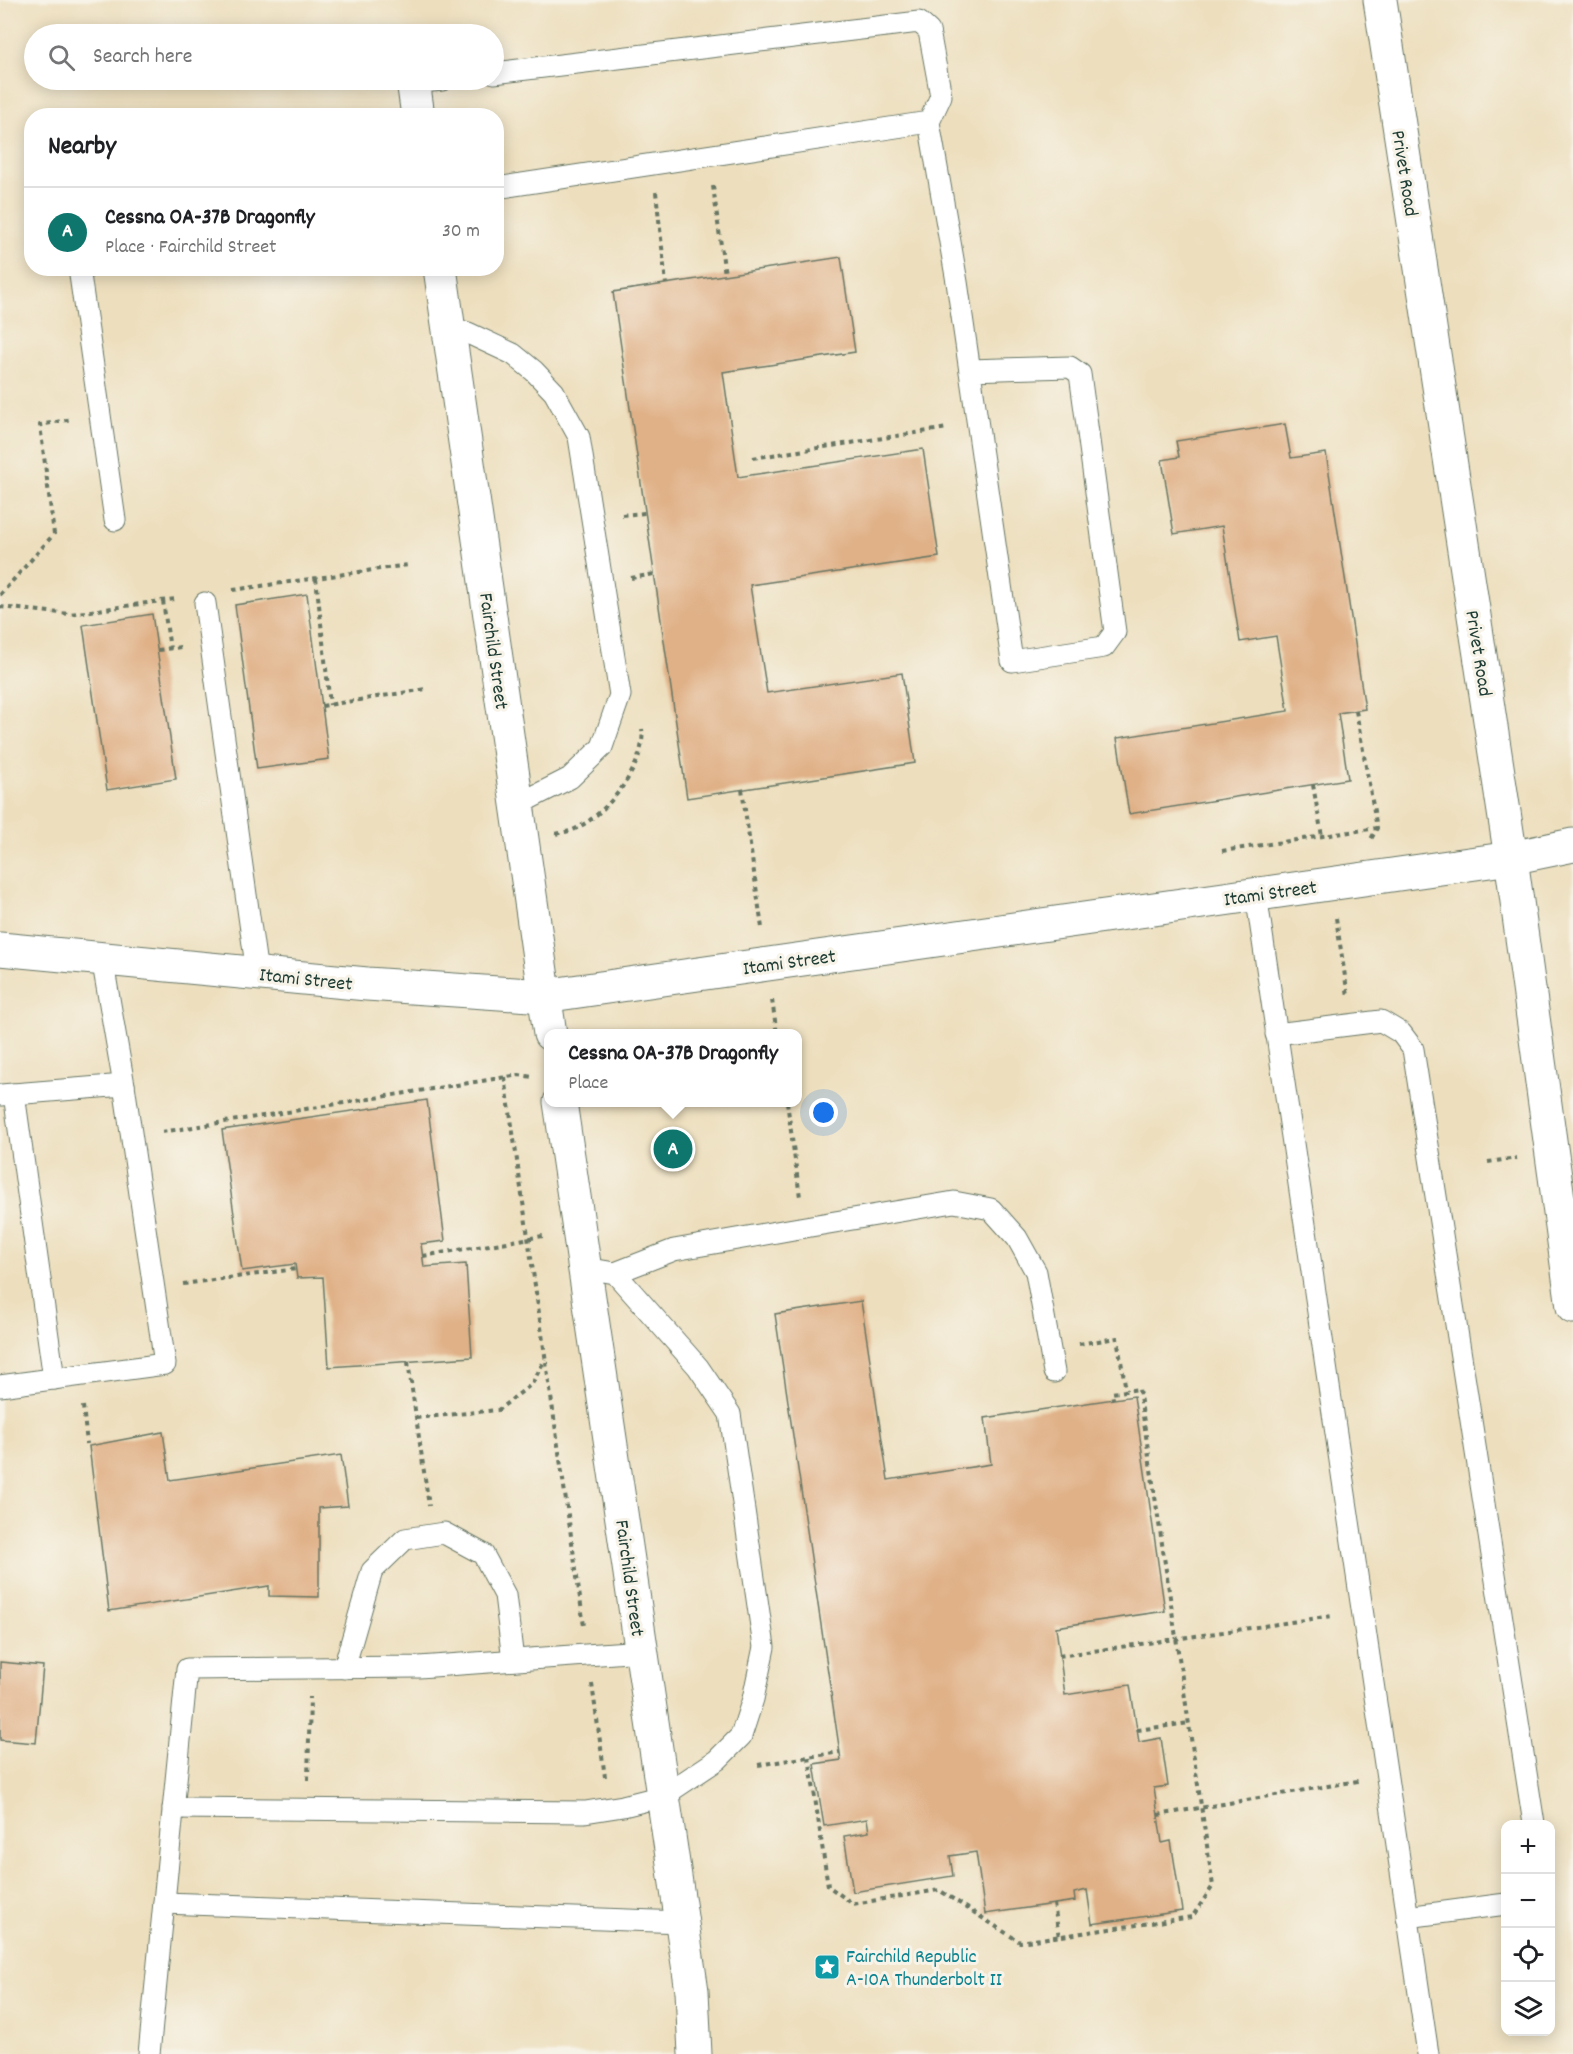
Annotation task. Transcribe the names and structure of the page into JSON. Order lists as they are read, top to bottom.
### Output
{
  "streets": {
    "street": ["Privet Road", "Fairchild Street", "Itami Street"]
  },
  "crossings": [
    ["Privet Road", "Itami Street"],
    ["Fairchild Street", "Itami Street"]
  ],
  "places": {
    "place": ["Fairchild Republic A-10A Thunderbolt II"]
  },
  "page": {
    "search": "Search here",
    "heading": "Nearby",
    "list": [
      {
        "mark": "A",
        "name": "Cessna OA-37B Dragonfly",
        "note": "Place · Fairchild Street",
        "value": "30 m"
      }
    ],
    "popup": ["Cessna OA-37B Dragonfly", "Place"],
    "pins": "A",
    "map_buttons": ["+", "−"]
  }
}
